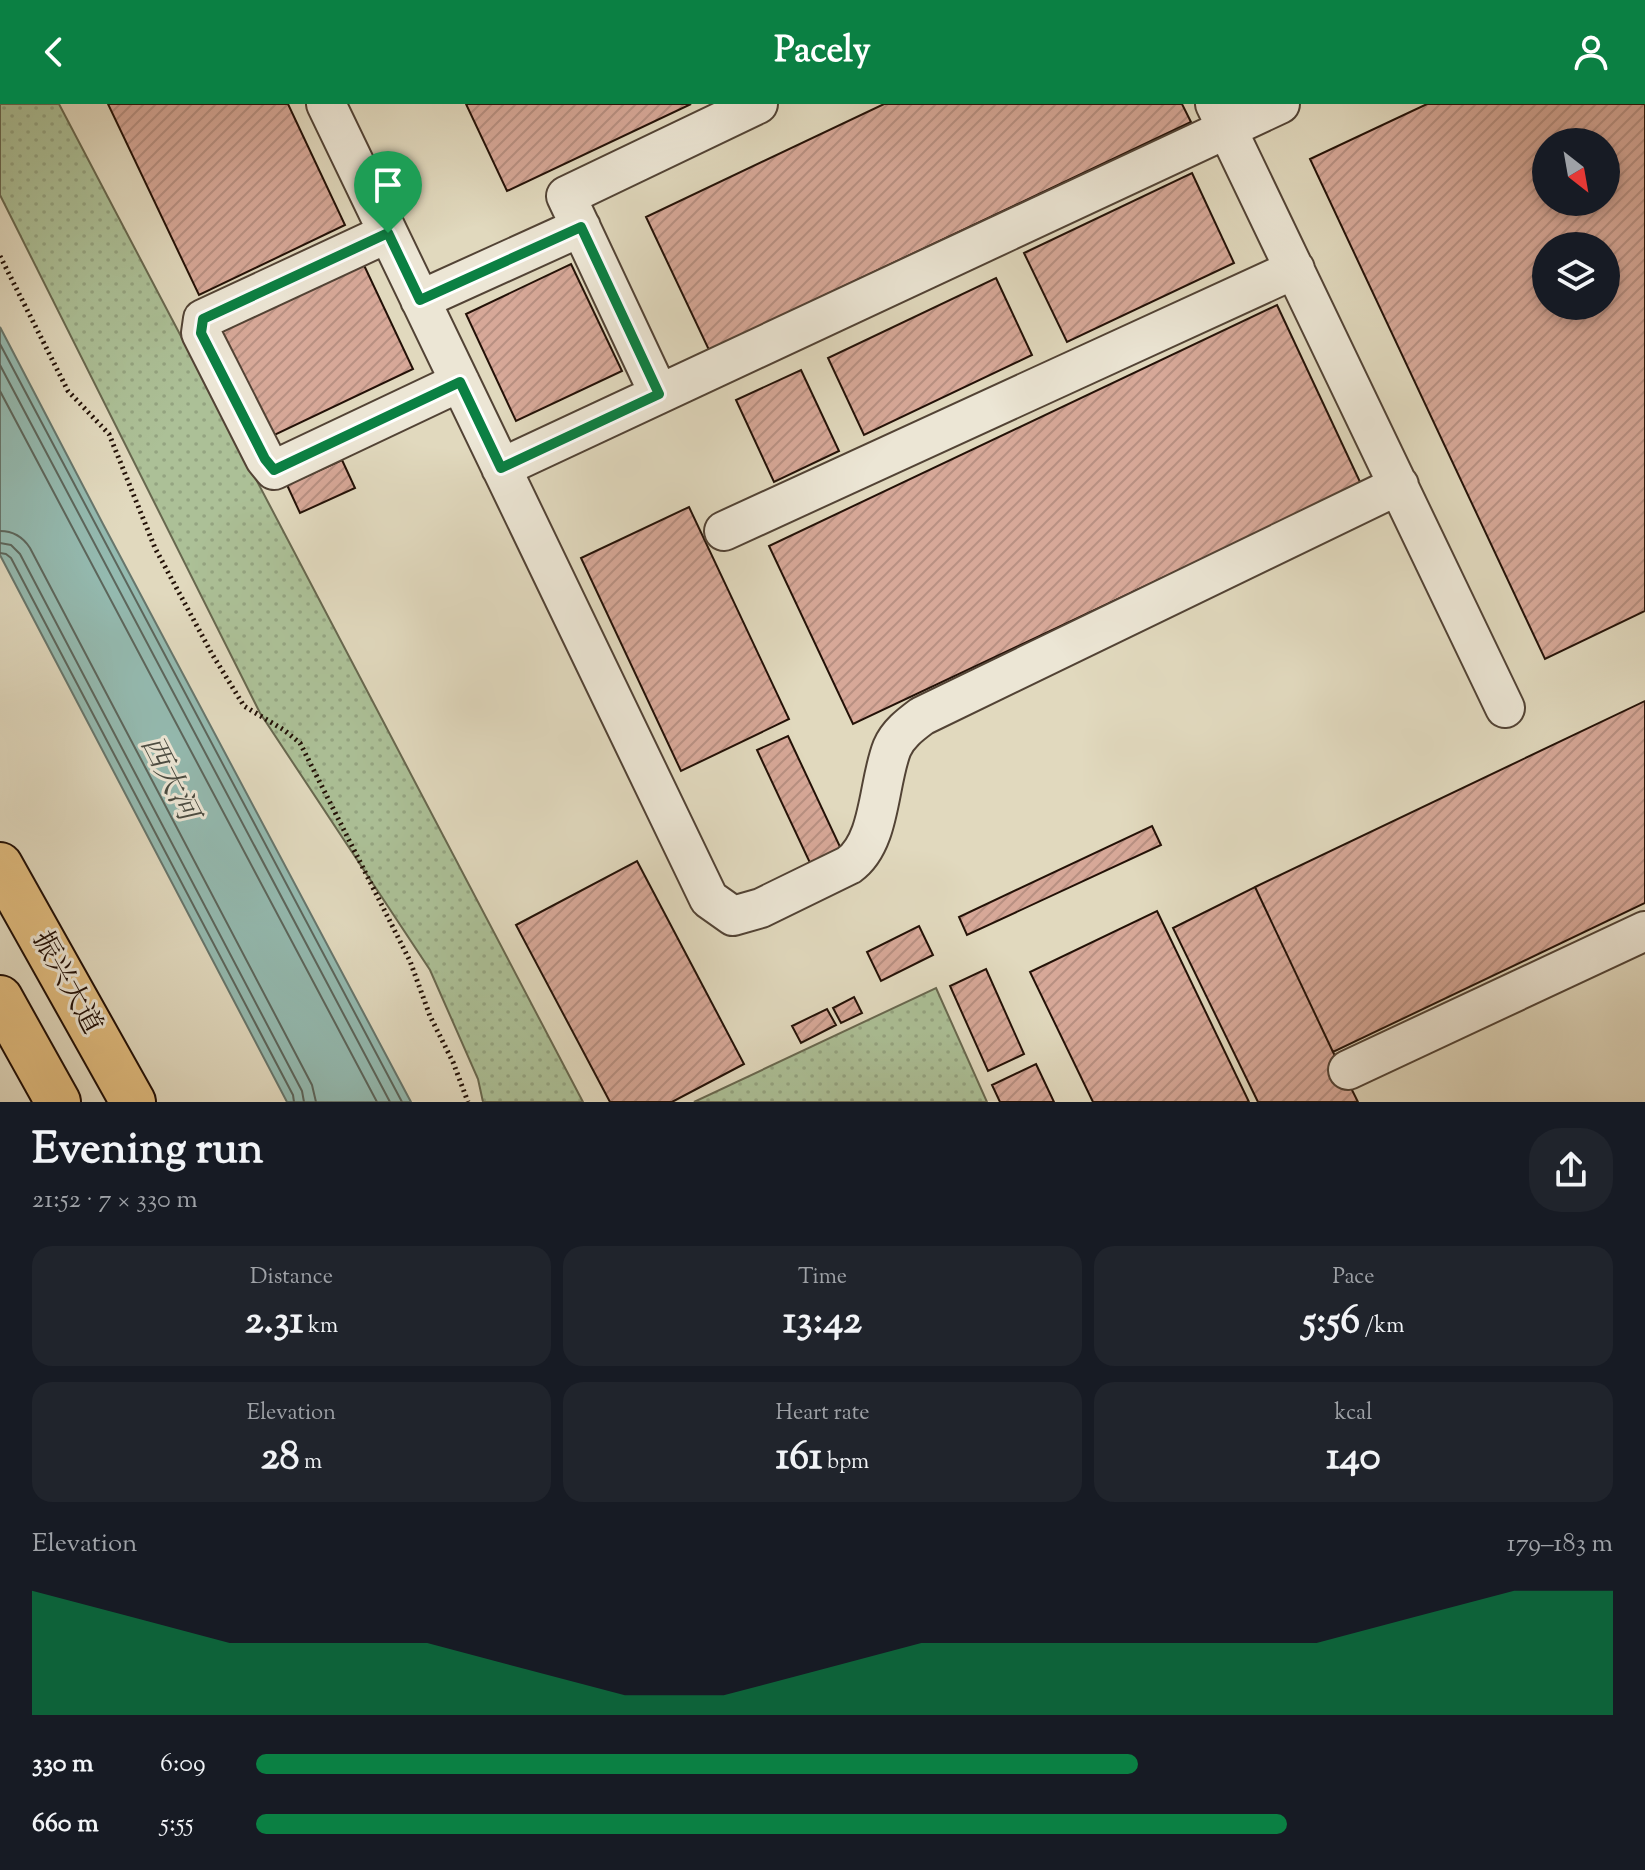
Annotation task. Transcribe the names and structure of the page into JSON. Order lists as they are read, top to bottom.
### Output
{
  "streets": {
    "main road": ["振兴大道"]
  },
  "water": ["西大河"],
  "north": "bottom right",
  "page": {
    "header": "Pacely",
    "heading": ["Evening run", "21:52 · 7 × 330 m"],
    "stats": [
      ["Distance", "2.31 km"],
      ["Time", "13:42"],
      ["Pace", "5:56 /km"],
      ["Elevation", "28 m"],
      ["Heart rate", "161 bpm"],
      ["kcal", "140"]
    ],
    "chart": ["Elevation", "179–183 m"],
    "list": [
      {
        "name": "330 m",
        "note": "6:09"
      },
      {
        "name": "660 m",
        "note": "5:55"
      }
    ]
  }
}
